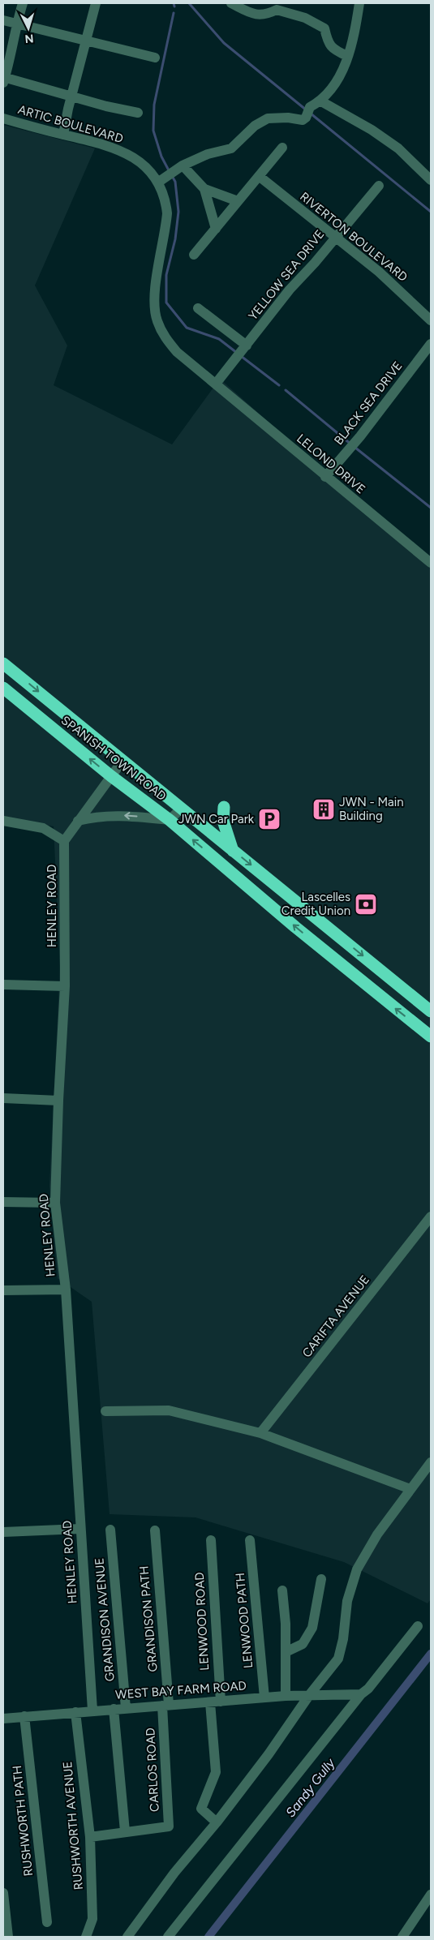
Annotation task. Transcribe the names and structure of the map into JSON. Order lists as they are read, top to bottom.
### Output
{
  "streets": {
    "highway": ["SPANISH TOWN ROAD"],
    "street": [
      "ARTIC BOULEVARD",
      "RIVERTON BOULEVARD",
      "YELLOW SEA DRIVE",
      "BLACK SEA DRIVE",
      "LELOND DRIVE",
      "HENLEY ROAD",
      "CARIFTA AVENUE",
      "GRANDISON PATH",
      "GRANDISON AVENUE",
      "LENWOOD PATH",
      "LENWOOD ROAD",
      "WEST BAY FARM ROAD",
      "CARLOS ROAD",
      "RUSHWORTH PATH",
      "RUSHWORTH AVENUE"
    ]
  },
  "crossings": [
    ["ARTIC BOULEVARD", "YELLOW SEA DRIVE"],
    ["ARTIC BOULEVARD", "LELOND DRIVE"],
    ["RIVERTON BOULEVARD", "YELLOW SEA DRIVE"],
    ["YELLOW SEA DRIVE", "LELOND DRIVE"],
    ["BLACK SEA DRIVE", "LELOND DRIVE"],
    ["HENLEY ROAD", "WEST BAY FARM ROAD"],
    ["GRANDISON PATH", "WEST BAY FARM ROAD"],
    ["GRANDISON PATH", "CARLOS ROAD"],
    ["GRANDISON AVENUE", "WEST BAY FARM ROAD"],
    ["LENWOOD PATH", "WEST BAY FARM ROAD"],
    ["LENWOOD ROAD", "WEST BAY FARM ROAD"],
    ["WEST BAY FARM ROAD", "CARLOS ROAD"],
    ["WEST BAY FARM ROAD", "RUSHWORTH PATH"],
    ["WEST BAY FARM ROAD", "RUSHWORTH AVENUE"],
    ["CARLOS ROAD", "RUSHWORTH AVENUE"]
  ],
  "water": ["Sandy Gully"],
  "places": {
    "building": ["JWN - Main Building"],
    "parking": ["JWN Car Park"],
    "bank": ["Lascelles Credit Union"]
  },
  "north": "bottom"
}
